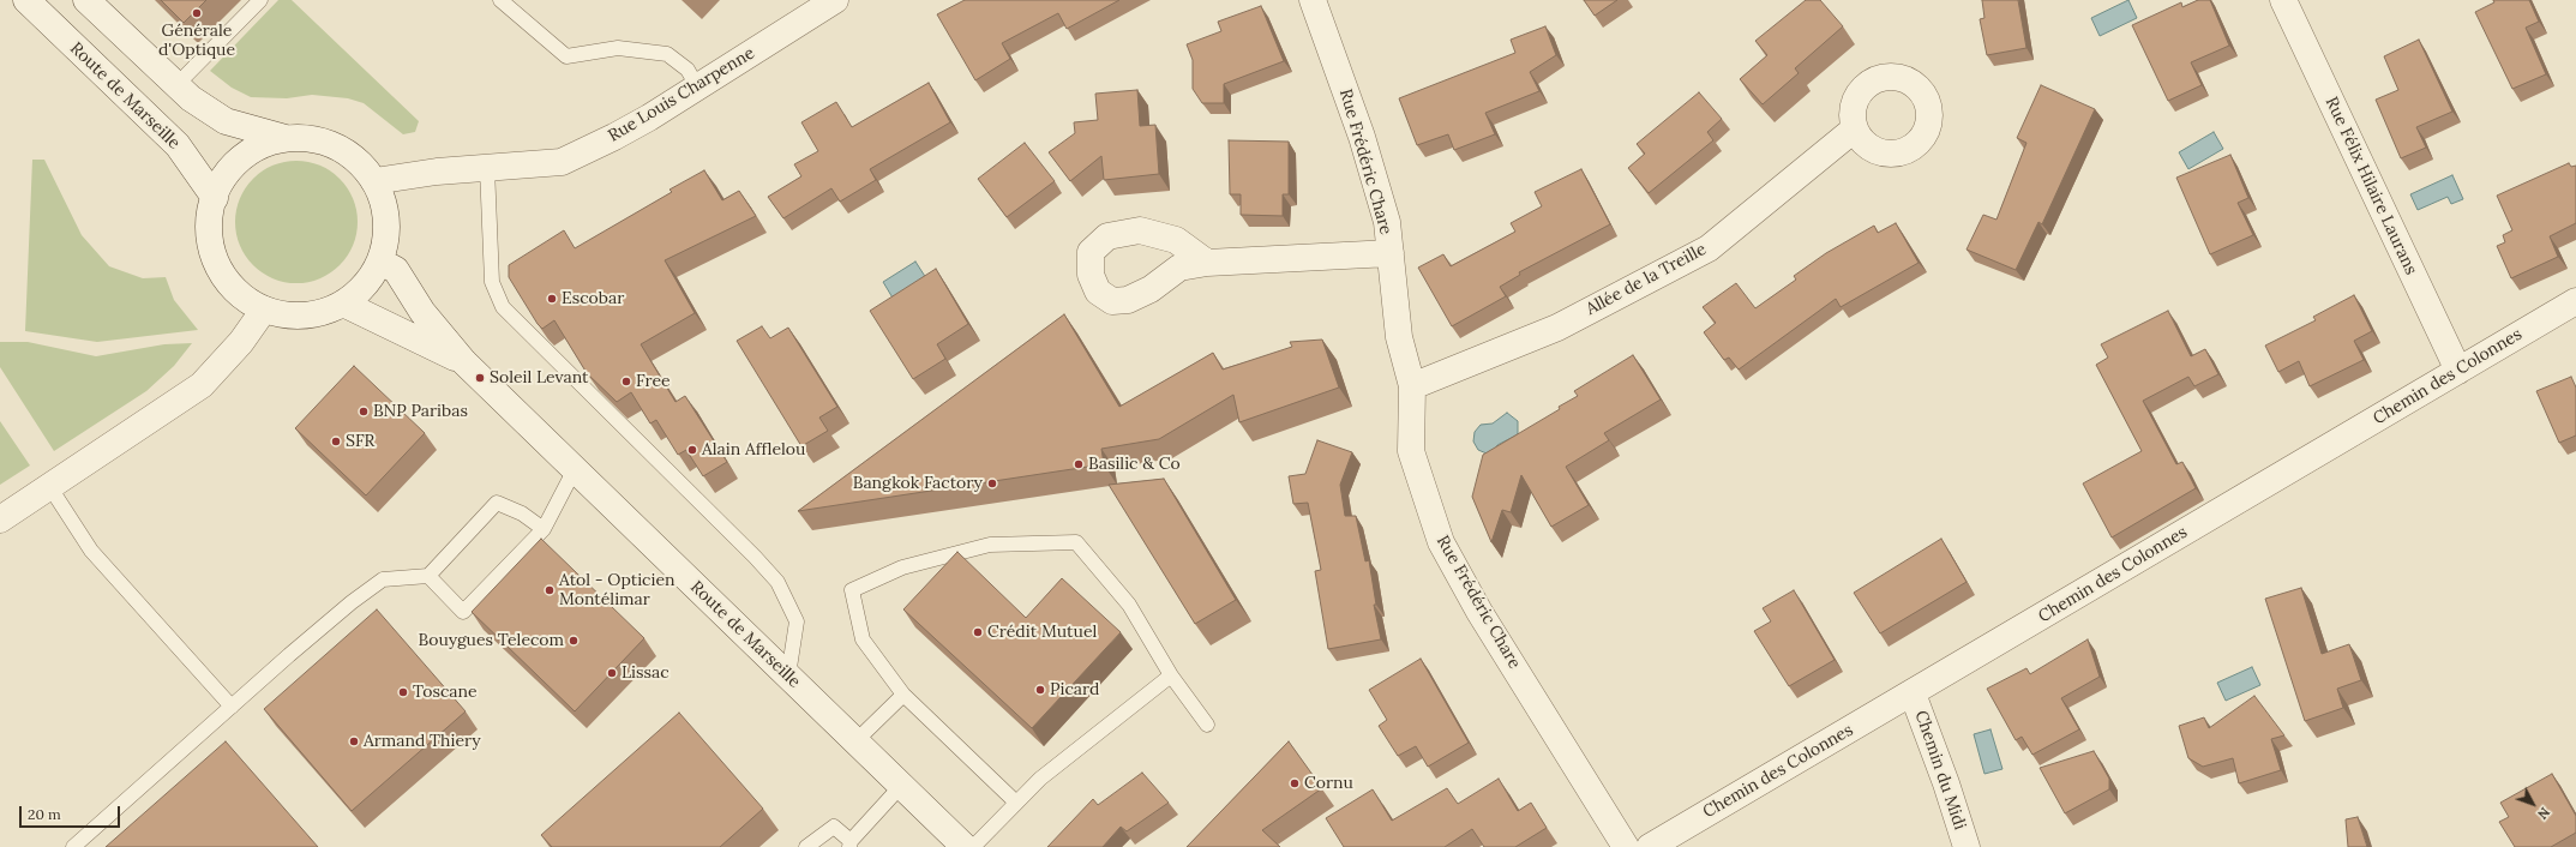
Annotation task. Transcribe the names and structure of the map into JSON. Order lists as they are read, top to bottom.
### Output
{
  "streets": {
    "street": [
      "Rue Louis Charpenne",
      "Route de Marseille",
      "Rue Frédéric Chare",
      "Rue Félix Hilaire Laurans",
      "Allée de la Treille",
      "Chemin des Colonnes",
      "Chemin du Midi"
    ]
  },
  "crossings": [
    ["Rue Frédéric Chare", "Allée de la Treille"],
    ["Rue Félix Hilaire Laurans", "Chemin des Colonnes"],
    ["Chemin des Colonnes", "Chemin du Midi"]
  ],
  "places": [
    "Générale d'Optique",
    "Escobar",
    "Soleil Levant",
    "Free",
    "BNP Paribas",
    "SFR",
    "Alain Afflelou",
    "Basilic & Co",
    "Bangkok Factory",
    "Atol - Opticien Montélimar",
    "Crédit Mutuel",
    "Bouygues Telecom",
    "Lissac",
    "Picard",
    "Toscane",
    "Armand Thiery",
    "Cornu"
  ],
  "scale_bar": "20 m",
  "north": "bottom right"
}
